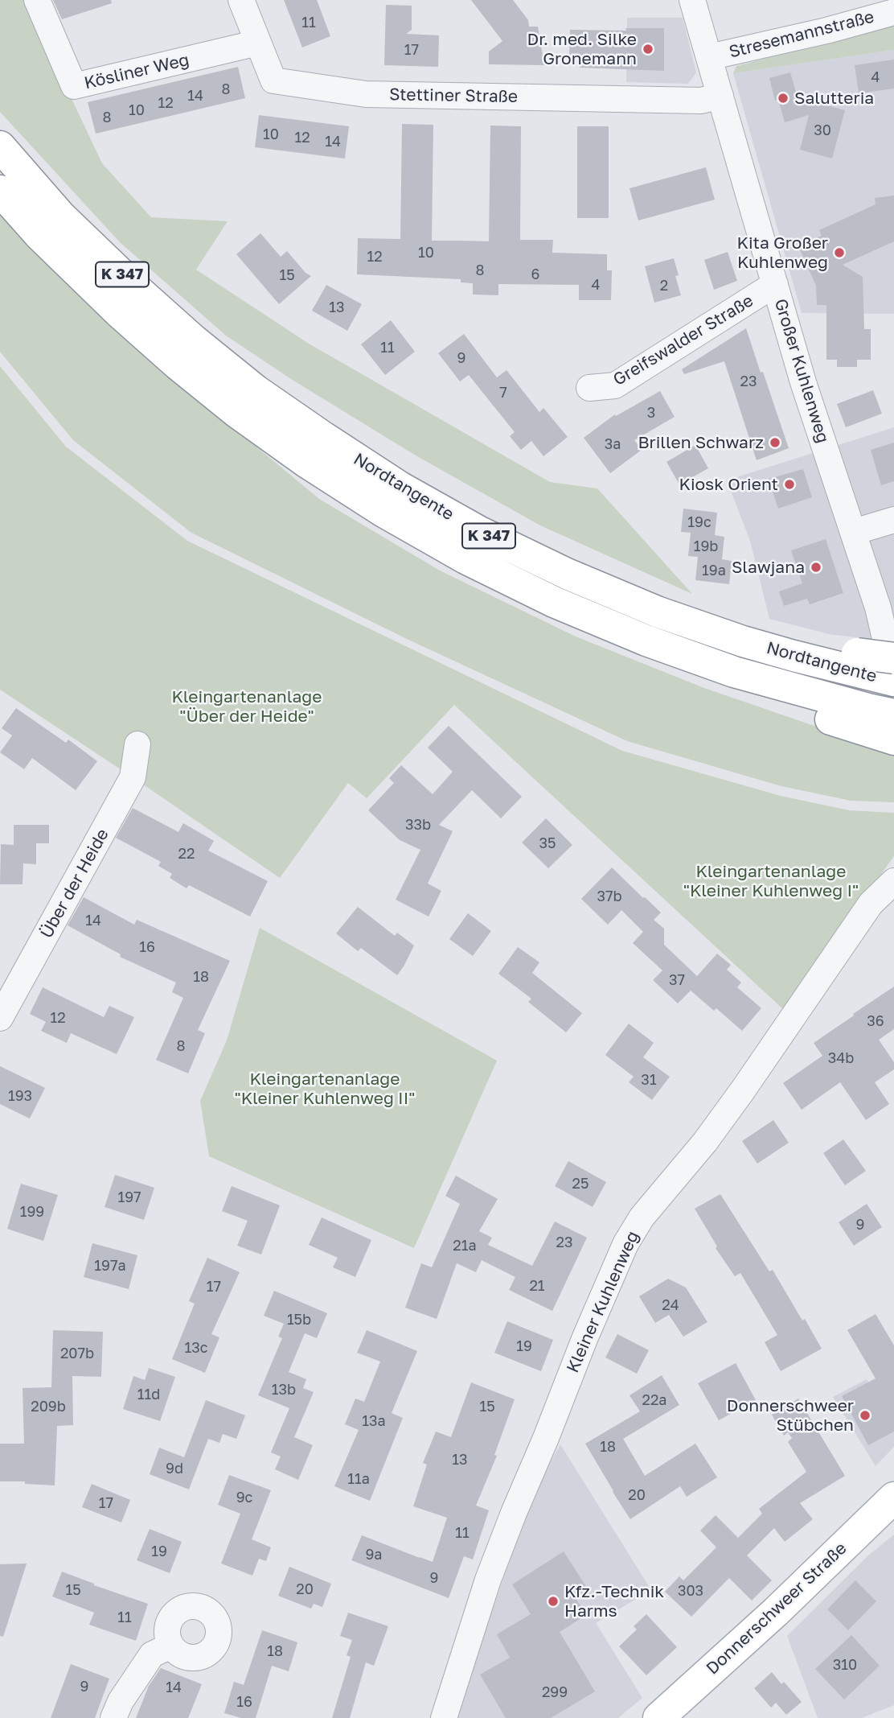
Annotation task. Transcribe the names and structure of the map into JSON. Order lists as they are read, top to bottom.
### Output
{
  "streets": {
    "main road": ["K 347", "Nordtangente", "Donnerschweer Straße"],
    "street": [
      "Stresemannstraße",
      "Kösliner Weg",
      "Stettiner Straße",
      "Greifswalder Straße",
      "Großer Kuhlenweg",
      "Über der Heide",
      "Kleiner Kuhlenweg"
    ]
  },
  "crossings": [
    ["Stresemannstraße", "Großer Kuhlenweg"],
    ["Kösliner Weg", "Stettiner Straße"],
    ["Stettiner Straße", "Großer Kuhlenweg"],
    ["K 347", "Nordtangente"],
    ["Greifswalder Straße", "Großer Kuhlenweg"],
    ["Großer Kuhlenweg", "Nordtangente"]
  ],
  "parks": ["Kleingartenanlage \"Über der Heide\"", "Kleingartenanlage \"Kleiner Kuhlenweg I\"", "Kleingartenanlage \"Kleiner Kuhlenweg II\""],
  "places": [
    "Dr. med. Silke Gronemann",
    "Salutteria",
    "Kita Großer Kuhlenweg",
    "Brillen Schwarz",
    "Kiosk Orient",
    "Slawjana",
    "Donnerschweer Stübchen",
    "Kfz.-Technik Harms"
  ],
  "house_numbers": [
    "11",
    "17",
    "4",
    "8",
    "14",
    "12",
    "10",
    "8",
    "30",
    "10",
    "12",
    "14",
    "10",
    "12",
    "8",
    "6",
    "15",
    "4",
    "2",
    "13",
    "11",
    "9",
    "23",
    "7",
    "3",
    "3a",
    "19c",
    "19b",
    "19a",
    "33b",
    "35",
    "22",
    "37b",
    "14",
    "16",
    "18",
    "37",
    "12",
    "36",
    "8",
    "34b",
    "31",
    "193",
    "25",
    "197",
    "199",
    "9",
    "23",
    "21a",
    "197a",
    "21",
    "17",
    "24",
    "15b",
    "19",
    "13c",
    "207b",
    "13b",
    "11d",
    "22a",
    "209b",
    "15",
    "13a",
    "18",
    "13",
    "9d",
    "11a",
    "20",
    "9c",
    "17",
    "11",
    "19",
    "9a",
    "9",
    "20",
    "15",
    "303",
    "11",
    "18",
    "310",
    "9",
    "14",
    "299",
    "16"
  ]
}
